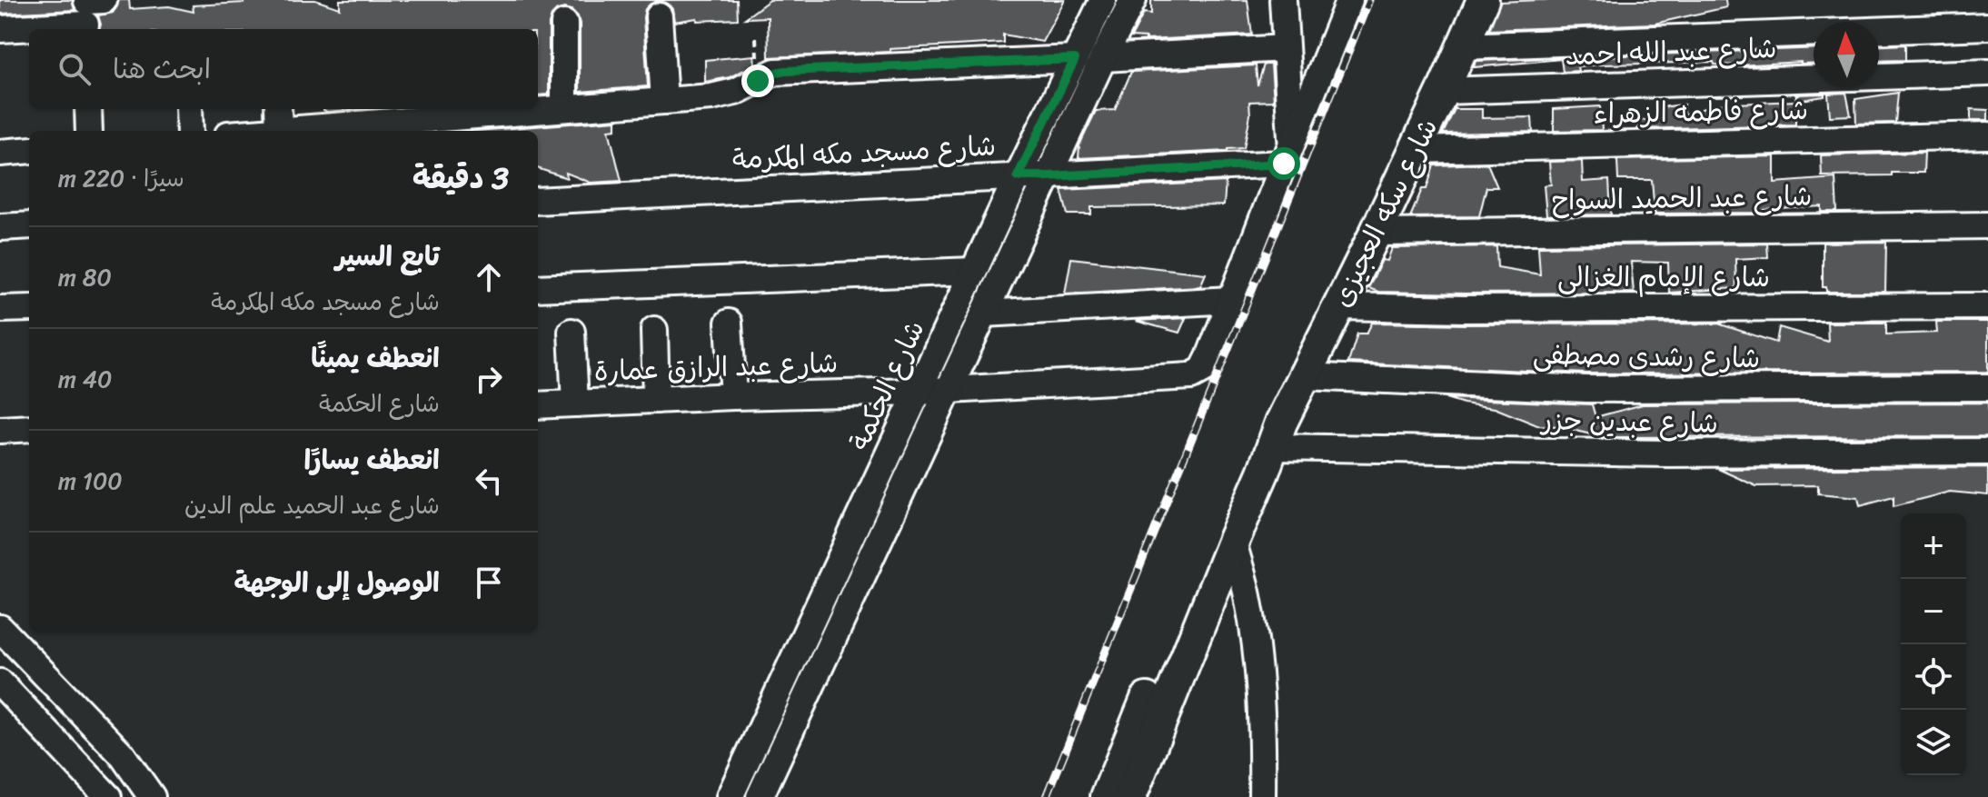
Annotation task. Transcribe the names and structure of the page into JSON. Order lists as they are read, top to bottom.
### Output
{
  "streets": {
    "main road": ["شارع سكه العجيزى"],
    "street": [
      "شارع عبد الله احمد",
      "شارع فاطمه الزهراء",
      "شارع مسجد مكه المكرمة",
      "شارع عبد الحميد السواح",
      "شارع الإمام الغزالى",
      "شارع رشدى مصطفى",
      "شارع عبد الرازق عمارة",
      "شارع الحكمة",
      "شارع عبدين جزر"
    ]
  },
  "crossings": [
    ["شارع عبد الله احمد", "شارع سكه العجيزى"],
    ["شارع فاطمه الزهراء", "شارع سكه العجيزى"],
    ["شارع مسجد مكه المكرمة", "شارع الحكمة"],
    ["شارع عبد الحميد السواح", "شارع سكه العجيزى"],
    ["شارع سكه العجيزى", "شارع الإمام الغزالى"],
    ["شارع سكه العجيزى", "شارع رشدى مصطفى"],
    ["شارع سكه العجيزى", "شارع عبدين جزر"],
    ["شارع عبد الرازق عمارة", "شارع الحكمة"]
  ],
  "north": "top",
  "page": {
    "search": "ابحث هنا",
    "heading": ["3 دقيقة", "سيرًا · 220 m"],
    "list": [
      ["تابع السير", "شارع مسجد مكه المكرمة", "80 m"],
      ["انعطف يمينًا", "شارع الحكمة", "40 m"],
      ["انعطف يسارًا", "شارع عبد الحميد علم الدين", "100 m"],
      "الوصول إلى الوجهة"
    ],
    "map_buttons": ["+", "−"]
  }
}
